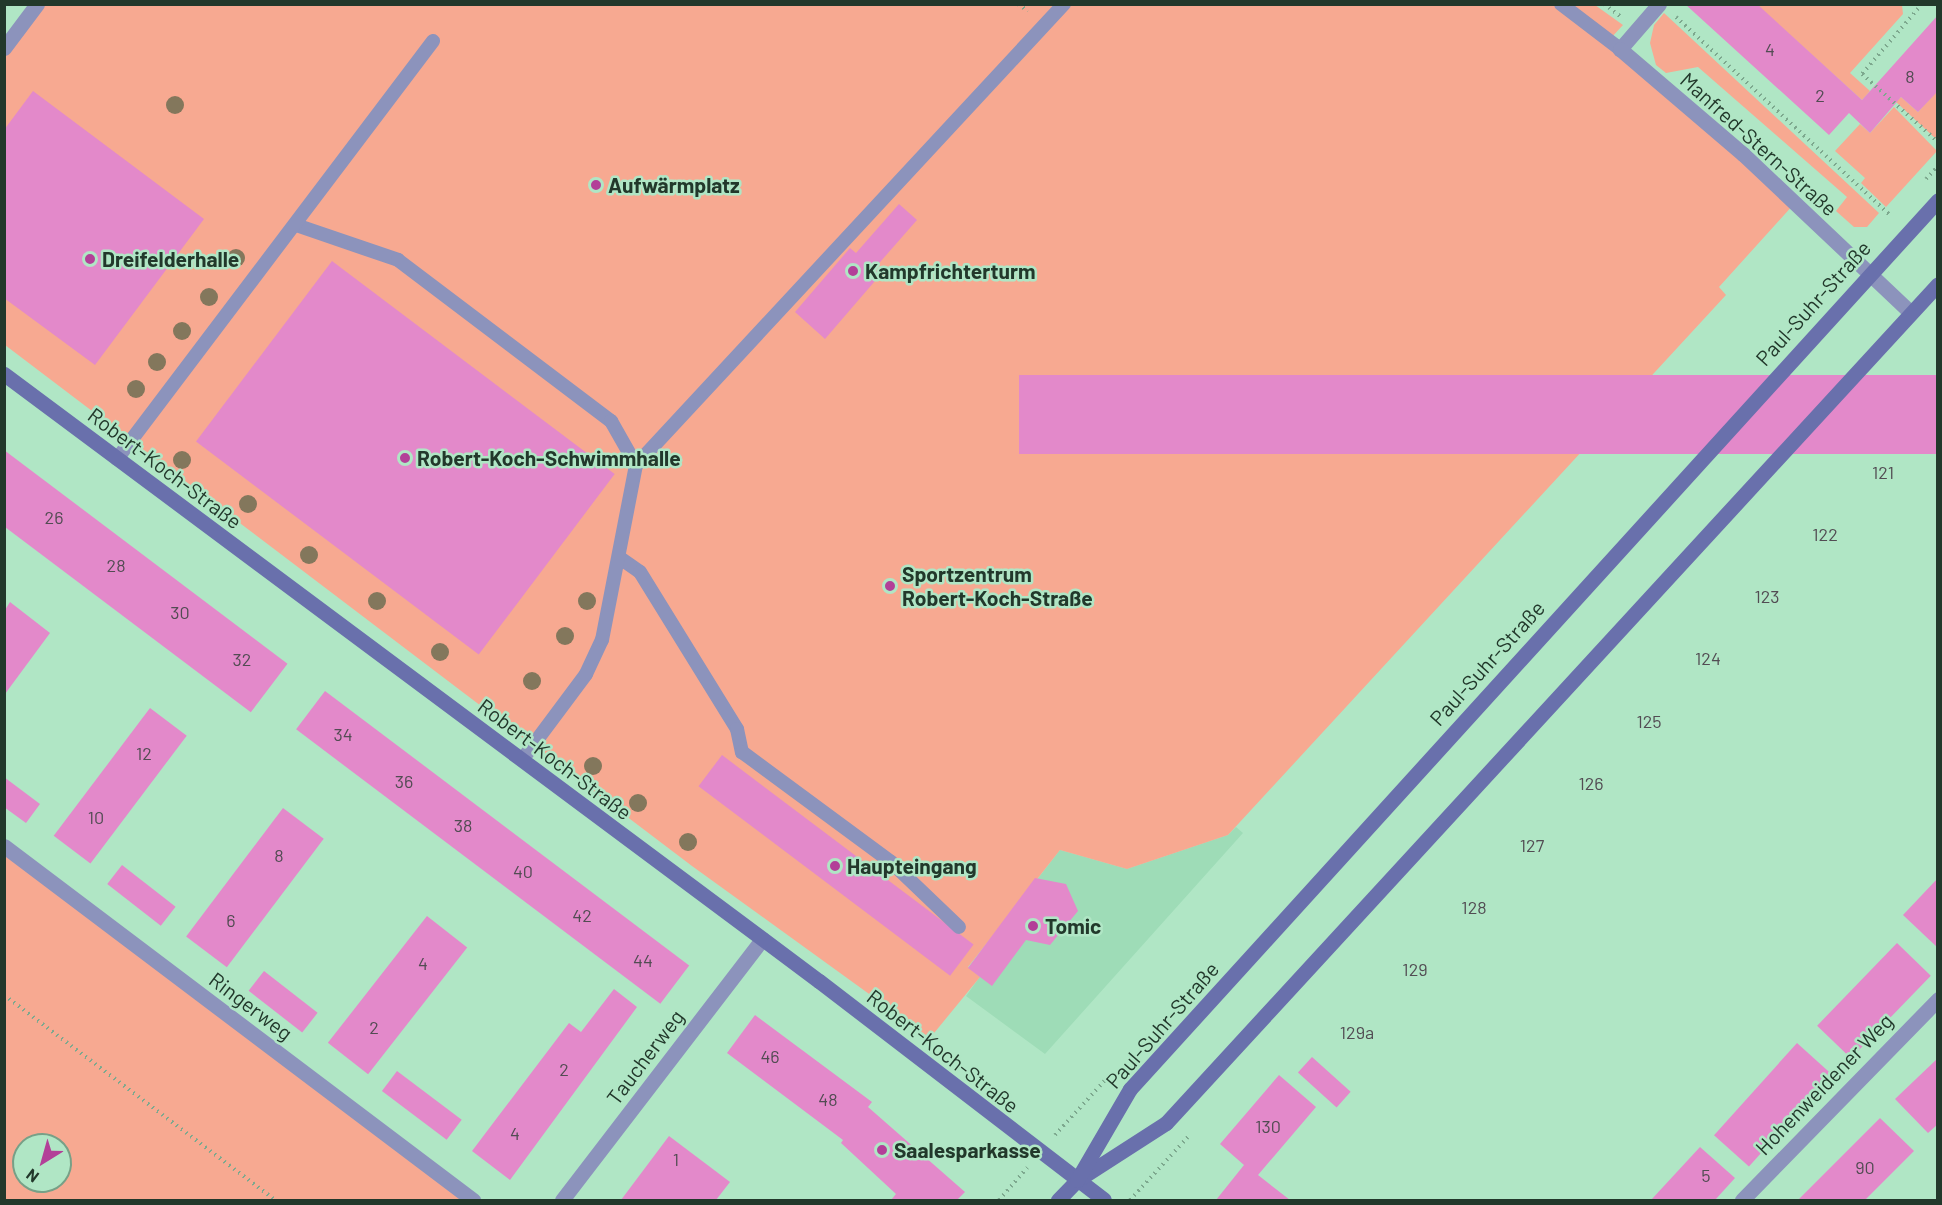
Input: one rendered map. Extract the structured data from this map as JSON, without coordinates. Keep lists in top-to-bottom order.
{
  "streets": {
    "street": [
      "Manfred-Stern-Straße",
      "Paul-Suhr-Straße",
      "Robert-Koch-Straße",
      "Ringerweg",
      "Taucherweg",
      "Hohenweidener Weg"
    ]
  },
  "crossings": [
    ["Manfred-Stern-Straße", "Paul-Suhr-Straße"],
    ["Paul-Suhr-Straße", "Robert-Koch-Straße"],
    ["Robert-Koch-Straße", "Taucherweg"]
  ],
  "places": [
    "Aufwärmplatz",
    "Dreifelderhalle",
    "Kampfrichterturm",
    "Robert-Koch-Schwimmhalle",
    "Sportzentrum Robert-Koch-Straße",
    "Haupteingang",
    "Tomic",
    "Saalesparkasse"
  ],
  "house_numbers": [
    "4",
    "8",
    "2",
    "121",
    "26",
    "122",
    "28",
    "123",
    "30",
    "124",
    "32",
    "125",
    "34",
    "12",
    "36",
    "126",
    "10",
    "38",
    "127",
    "8",
    "40",
    "128",
    "42",
    "6",
    "44",
    "4",
    "129",
    "2",
    "129a",
    "46",
    "2",
    "48",
    "130",
    "4",
    "1",
    "90",
    "5"
  ],
  "north": "bottom left"
}
